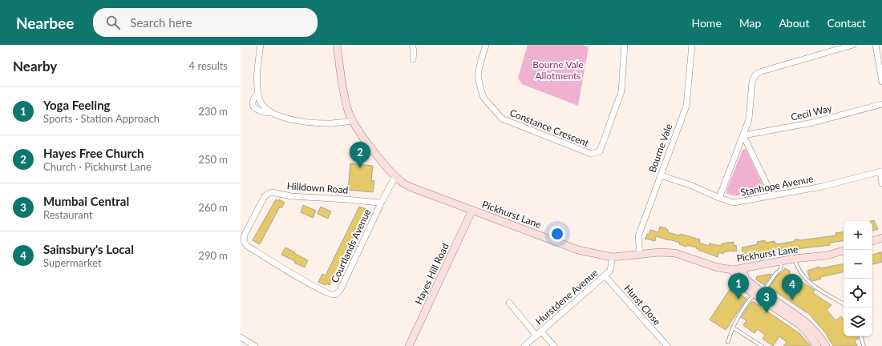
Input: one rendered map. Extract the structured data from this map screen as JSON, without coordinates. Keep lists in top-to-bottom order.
{
  "streets": {
    "main road": ["Pickhurst Lane", "Hayes Hill Road"],
    "street": [
      "Cecil Way",
      "Constance Crescent",
      "Bourne Vale",
      "Stanhope Avenue",
      "Hilldown Road",
      "Courtlands Avenue",
      "Hurstdene Avenue",
      "Hurst Close"
    ]
  },
  "crossings": [
    ["Bourne Vale", "Stanhope Avenue"],
    ["Bourne Vale", "Pickhurst Lane"],
    ["Hilldown Road", "Courtlands Avenue"],
    ["Pickhurst Lane", "Courtlands Avenue"],
    ["Pickhurst Lane", "Hayes Hill Road"],
    ["Pickhurst Lane", "Hurstdene Avenue"],
    ["Hurstdene Avenue", "Hurst Close"]
  ],
  "parks": ["Bourne Vale Allotments"],
  "page": {
    "header": "Nearbee",
    "search": "Search here",
    "nav": [
      "Home",
      "Map",
      "About",
      "Contact"
    ],
    "heading": ["Nearby", "4 results"],
    "list": [
      {
        "mark": "1",
        "name": "Yoga Feeling",
        "note": "Sports · Station Approach",
        "value": "230 m"
      },
      {
        "mark": "2",
        "name": "Hayes Free Church",
        "note": "Church · Pickhurst Lane",
        "value": "250 m"
      },
      {
        "mark": "3",
        "name": "Mumbai Central",
        "note": "Restaurant",
        "value": "260 m"
      },
      {
        "mark": "4",
        "name": "Sainsbury's Local",
        "note": "Supermarket",
        "value": "290 m"
      }
    ],
    "pins": [
      "2",
      "1",
      "4",
      "3"
    ],
    "map_buttons": ["+", "−"]
  }
}
